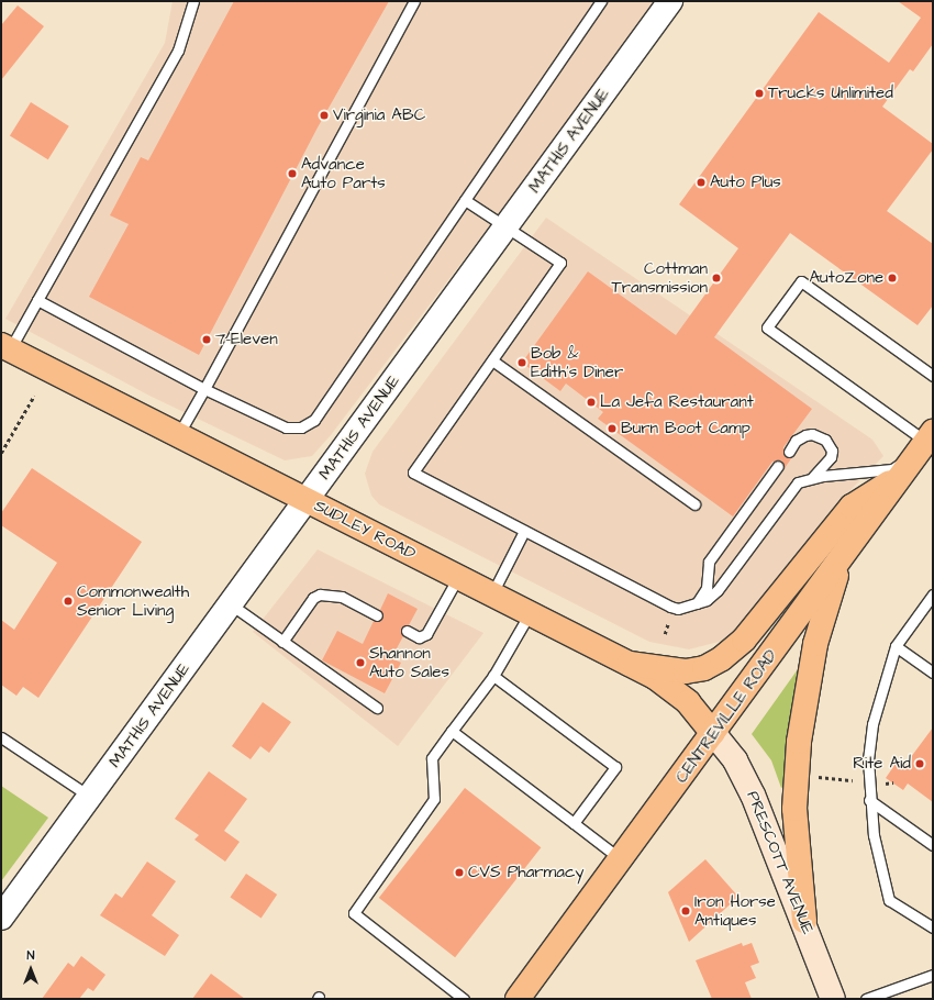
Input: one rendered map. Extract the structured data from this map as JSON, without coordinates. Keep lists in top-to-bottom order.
{
  "streets": {
    "main road": ["SUDLEY ROAD", "CENTREVILLE ROAD", "PRESCOTT AVENUE"],
    "street": ["MATHIS AVENUE"]
  },
  "crossings": [
    ["MATHIS AVENUE", "SUDLEY ROAD"],
    ["SUDLEY ROAD", "CENTREVILLE ROAD"],
    ["SUDLEY ROAD", "PRESCOTT AVENUE"],
    ["CENTREVILLE ROAD", "PRESCOTT AVENUE"]
  ],
  "places": [
    "Trucks Unlimited",
    "Virginia ABC",
    "Advance Auto Parts",
    "Auto Plus",
    "Cottman Transmission",
    "AutoZone",
    "7-Eleven",
    "Bob & Edith's Diner",
    "La Jefa Restaurant",
    "Burn Boot Camp",
    "Commonwealth Senior Living",
    "Shannon Auto Sales",
    "Rite Aid",
    "CVS Pharmacy",
    "Iron Horse Antiques"
  ],
  "north": "top"
}
